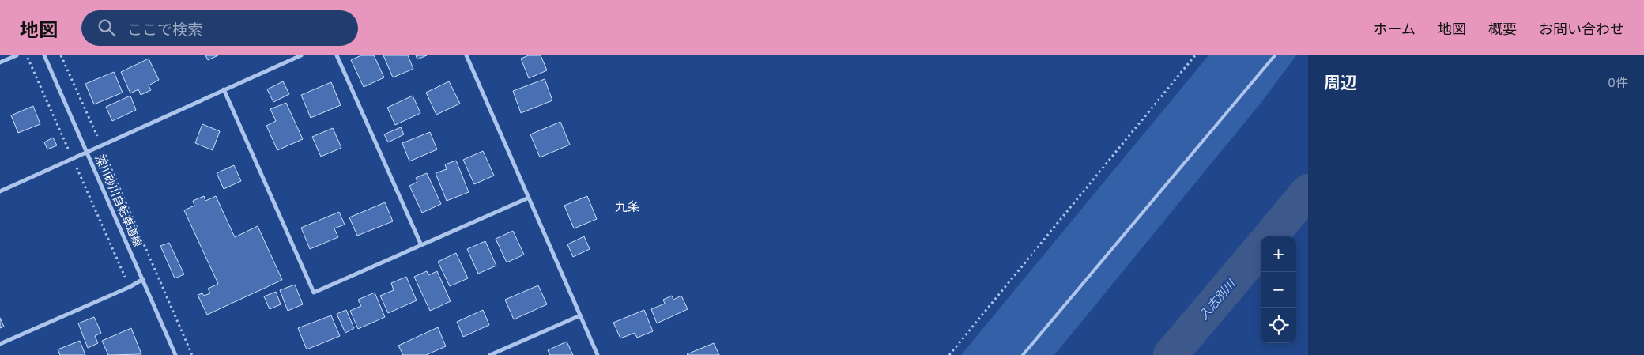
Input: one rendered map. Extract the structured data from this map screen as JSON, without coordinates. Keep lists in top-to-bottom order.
{
  "streets": {
    "street": ["深川砂川自転車道線"]
  },
  "districts": ["九条"],
  "water": ["入志別川"],
  "page": {
    "header": "地図",
    "search": "ここで検索",
    "nav": [
      "ホーム",
      "地図",
      "概要",
      "お問い合わせ"
    ],
    "heading": ["周辺", "0件"],
    "map_buttons": ["+", "−"]
  }
}
